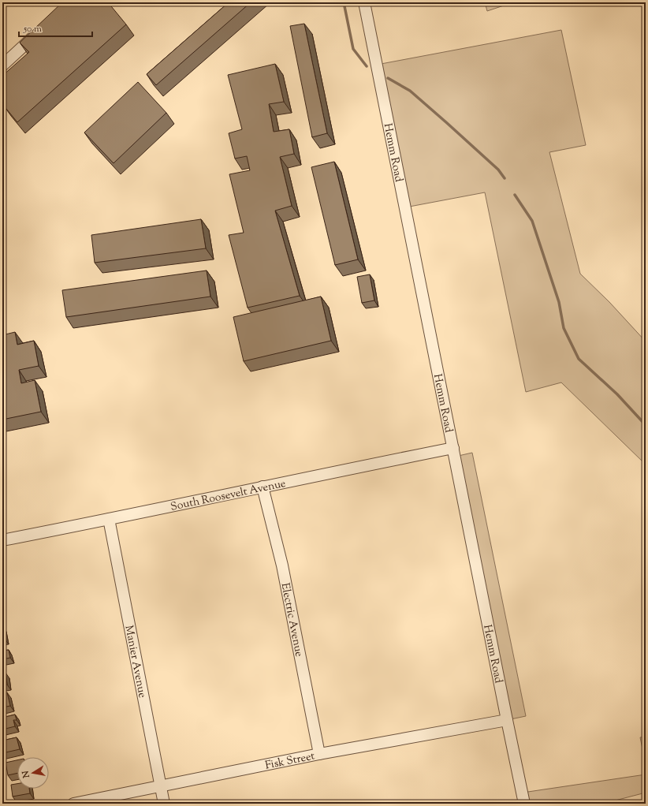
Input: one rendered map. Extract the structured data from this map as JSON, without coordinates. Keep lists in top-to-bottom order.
{
  "streets": {
    "street": [
      "Hemm Road",
      "South Roosevelt Avenue",
      "Electric Avenue",
      "Manier Avenue",
      "Fisk Street"
    ]
  },
  "crossings": [
    ["Hemm Road", "South Roosevelt Avenue"],
    ["Hemm Road", "Fisk Street"],
    ["South Roosevelt Avenue", "Electric Avenue"],
    ["South Roosevelt Avenue", "Manier Avenue"],
    ["Electric Avenue", "Fisk Street"],
    ["Manier Avenue", "Fisk Street"]
  ],
  "scale_bar": "50 m",
  "north": "left"
}
